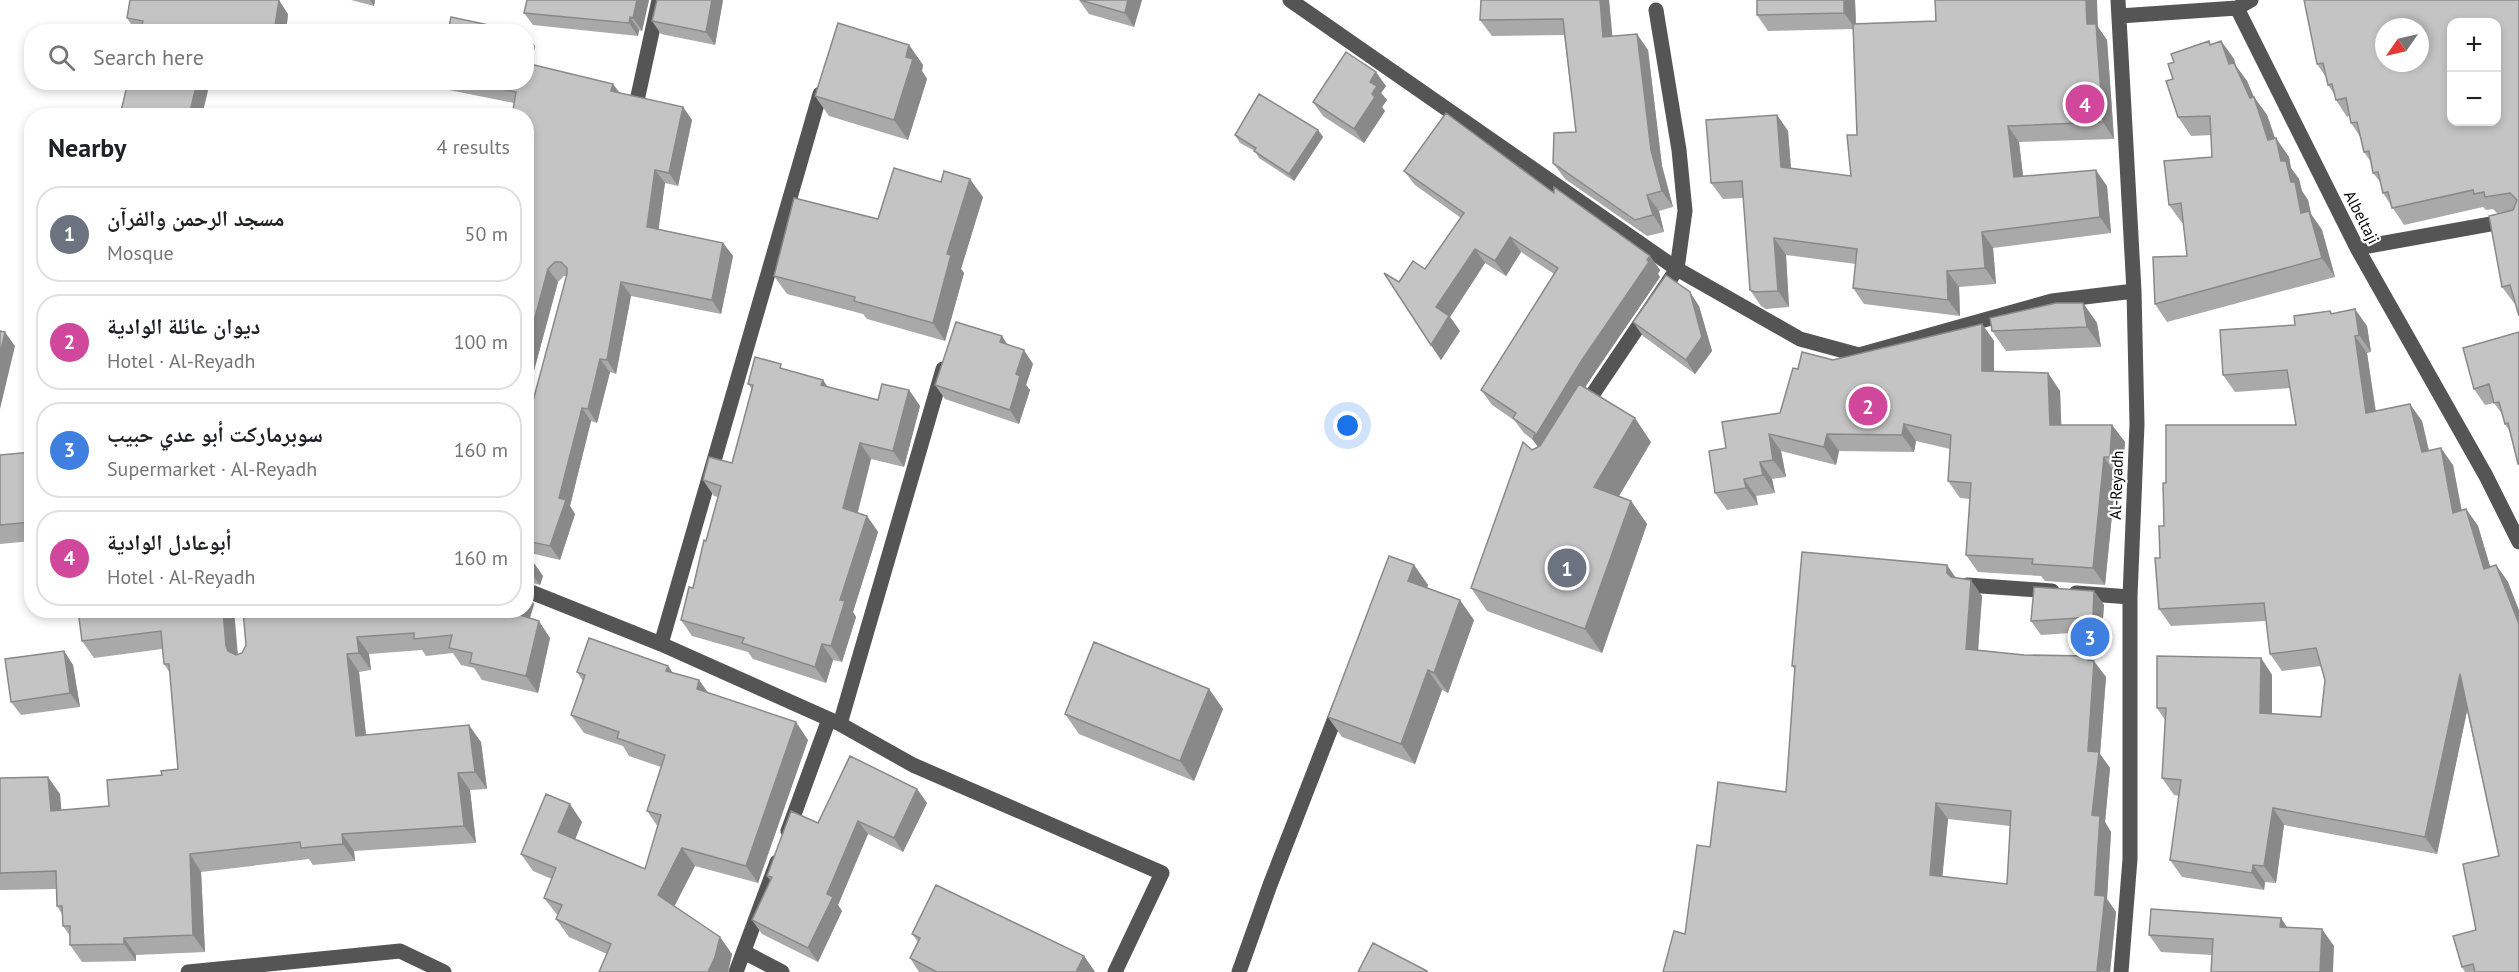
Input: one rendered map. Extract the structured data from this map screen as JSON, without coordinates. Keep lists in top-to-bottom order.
{
  "streets": {
    "street": ["Albeltaji", "Al-Reyadh"]
  },
  "north": "bottom left",
  "page": {
    "map_buttons": ["+", "−"],
    "search": "Search here",
    "pins": [
      "4",
      "2",
      "1",
      "3"
    ],
    "heading": ["Nearby", "4 results"],
    "list": [
      {
        "mark": "1",
        "name": "مسجد الرحمن والفرآن",
        "note": "Mosque",
        "value": "50 m"
      },
      {
        "mark": "2",
        "name": "ديوان عائلة الوادية",
        "note": "Hotel · Al-Reyadh",
        "value": "100 m"
      },
      {
        "mark": "3",
        "name": "سوبرماركت أبو عدي حبيب",
        "note": "Supermarket · Al-Reyadh",
        "value": "160 m"
      },
      {
        "mark": "4",
        "name": "أبوعادل الوادية",
        "note": "Hotel · Al-Reyadh",
        "value": "160 m"
      }
    ]
  }
}
